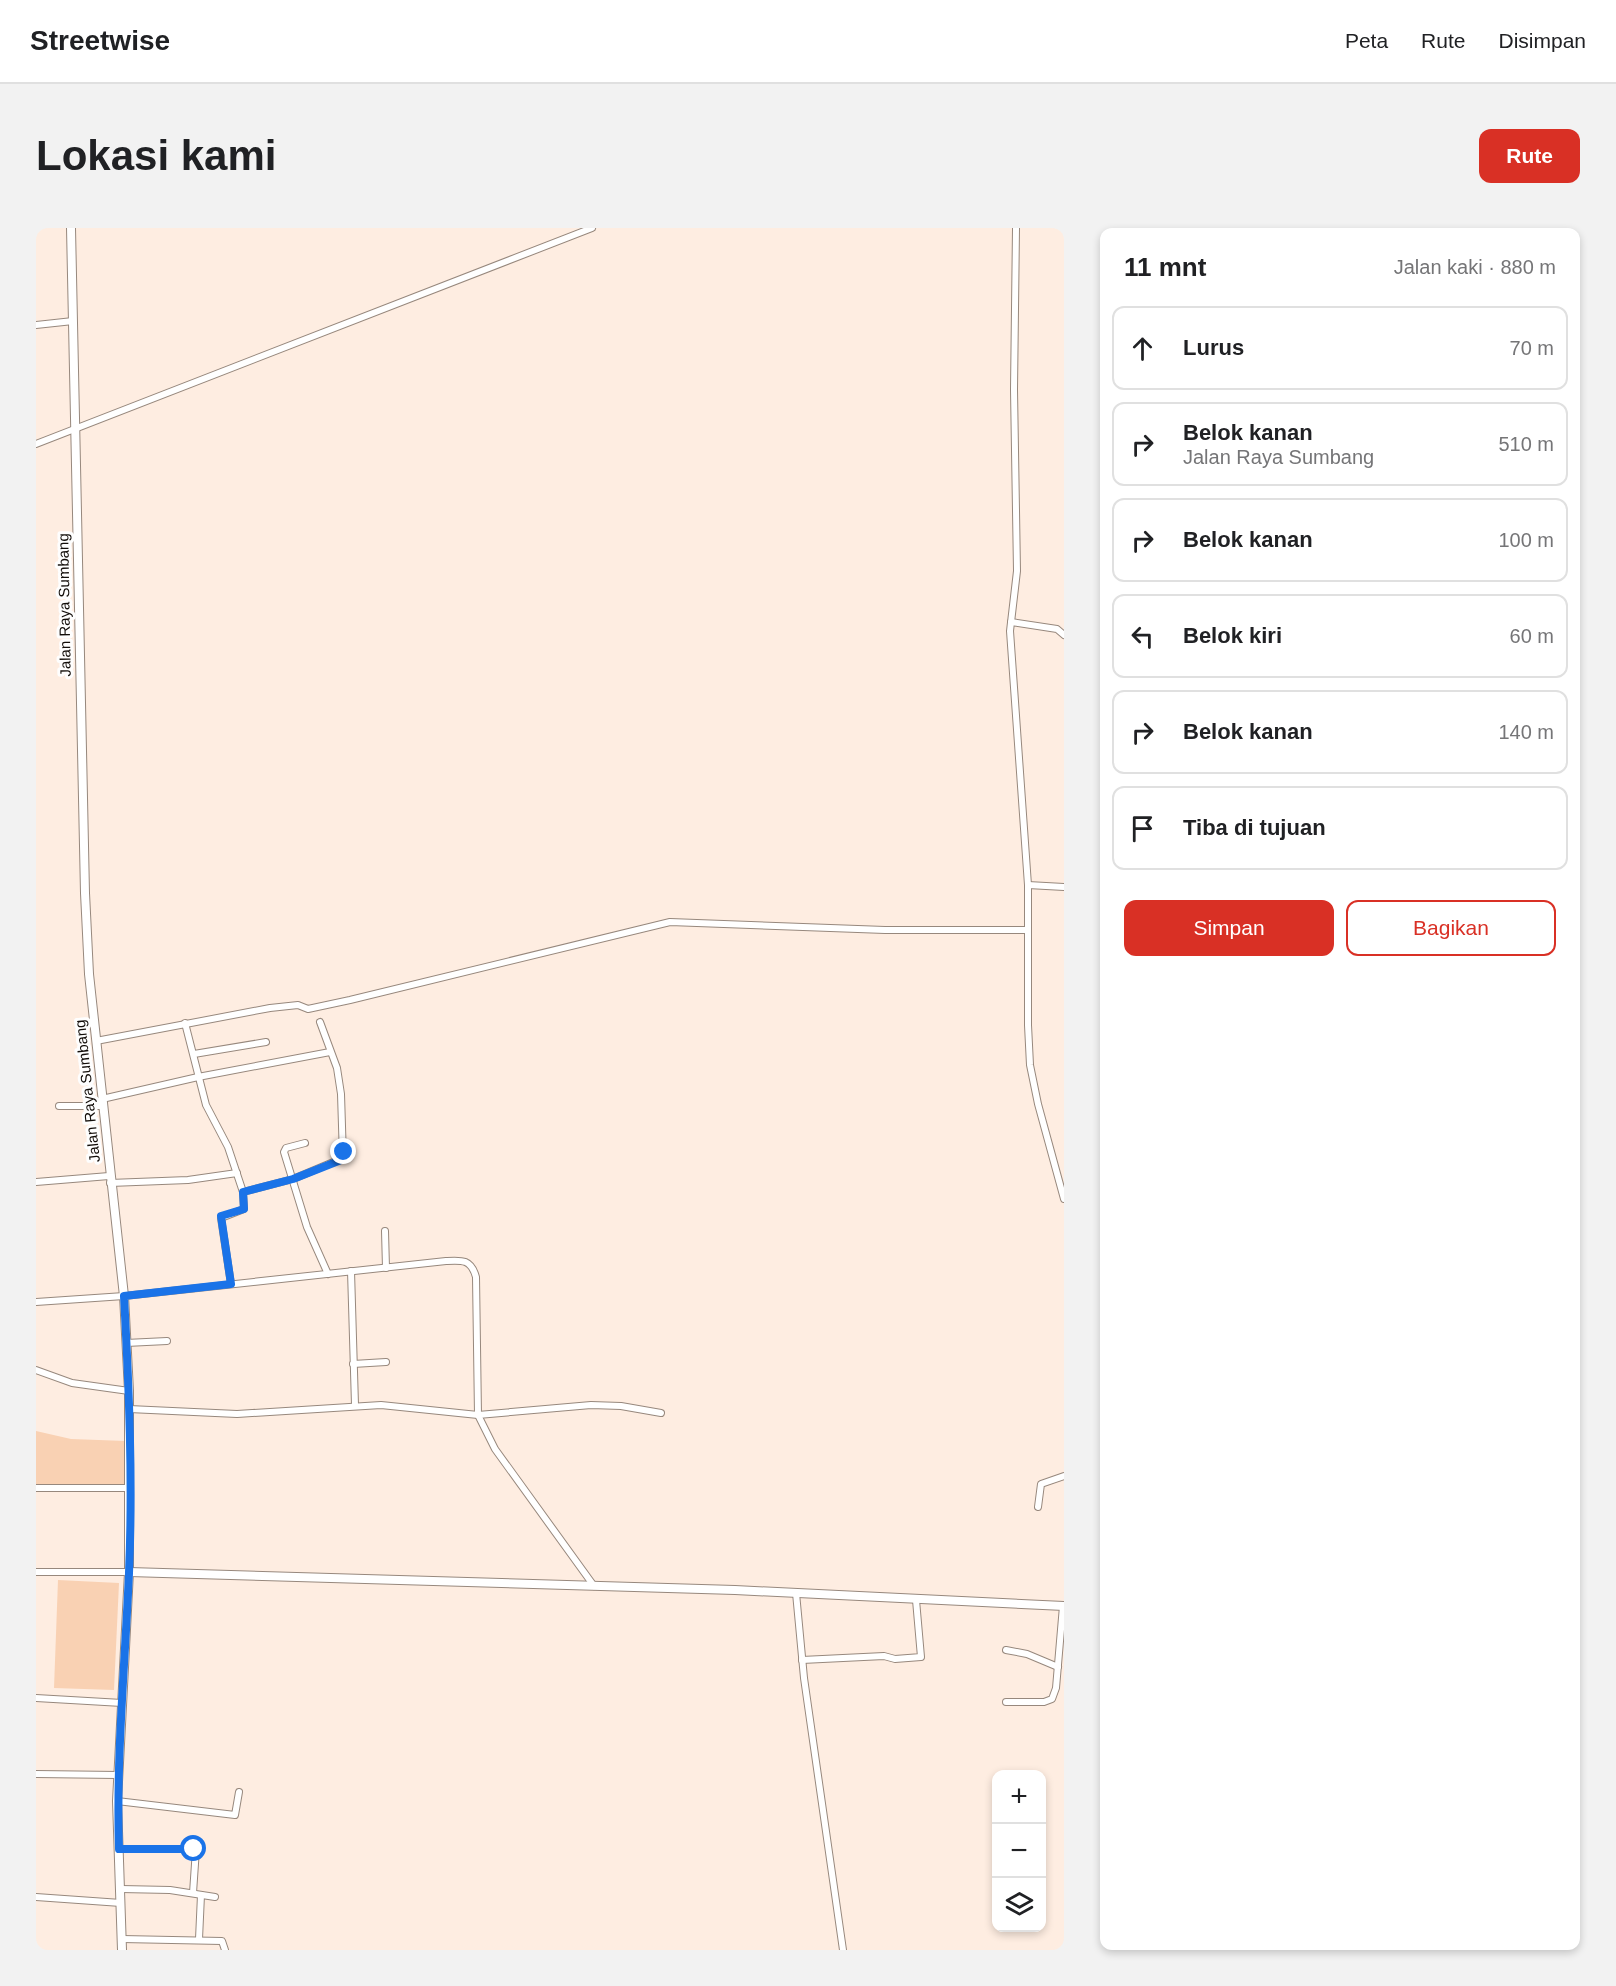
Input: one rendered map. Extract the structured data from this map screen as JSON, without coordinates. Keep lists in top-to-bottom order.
{
  "streets": {
    "street": ["Jalan Raya Sumbang"]
  },
  "page": {
    "header": "Streetwise",
    "nav": ["Peta", "Rute", "Disimpan"],
    "buttons": [
      "Rute",
      ["Simpan", "Bagikan"]
    ],
    "title": "Lokasi kami",
    "heading": ["11 mnt", "Jalan kaki · 880 m"],
    "list": [
      ["Lurus", "70 m"],
      ["Belok kanan", "Jalan Raya Sumbang", "510 m"],
      ["Belok kanan", "100 m"],
      ["Belok kiri", "60 m"],
      ["Belok kanan", "140 m"],
      "Tiba di tujuan"
    ],
    "map_buttons": ["+", "−"]
  }
}
